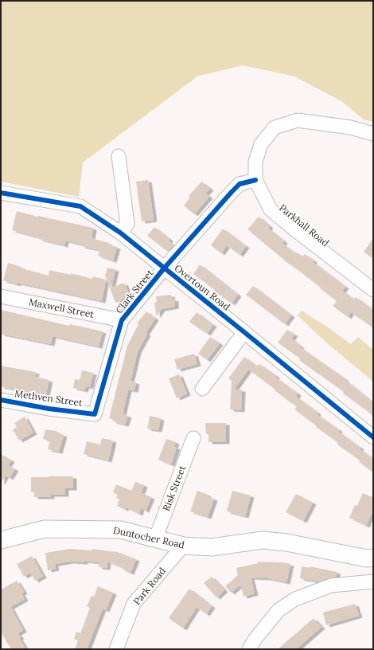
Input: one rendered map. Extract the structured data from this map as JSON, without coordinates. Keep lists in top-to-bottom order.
{
  "streets": {
    "main road": ["Duntocher Road"],
    "street": [
      "Parkhall Road",
      "Overtoun Road",
      "Clark Street",
      "Maxwell Street",
      "Methven Street",
      "Risk Street",
      "Park Road"
    ]
  },
  "crossings": [
    ["Parkhall Road", "Clark Street"],
    ["Overtoun Road", "Clark Street"],
    ["Clark Street", "Maxwell Street"],
    ["Clark Street", "Methven Street"],
    ["Risk Street", "Duntocher Road"],
    ["Duntocher Road", "Park Road"]
  ]
}
